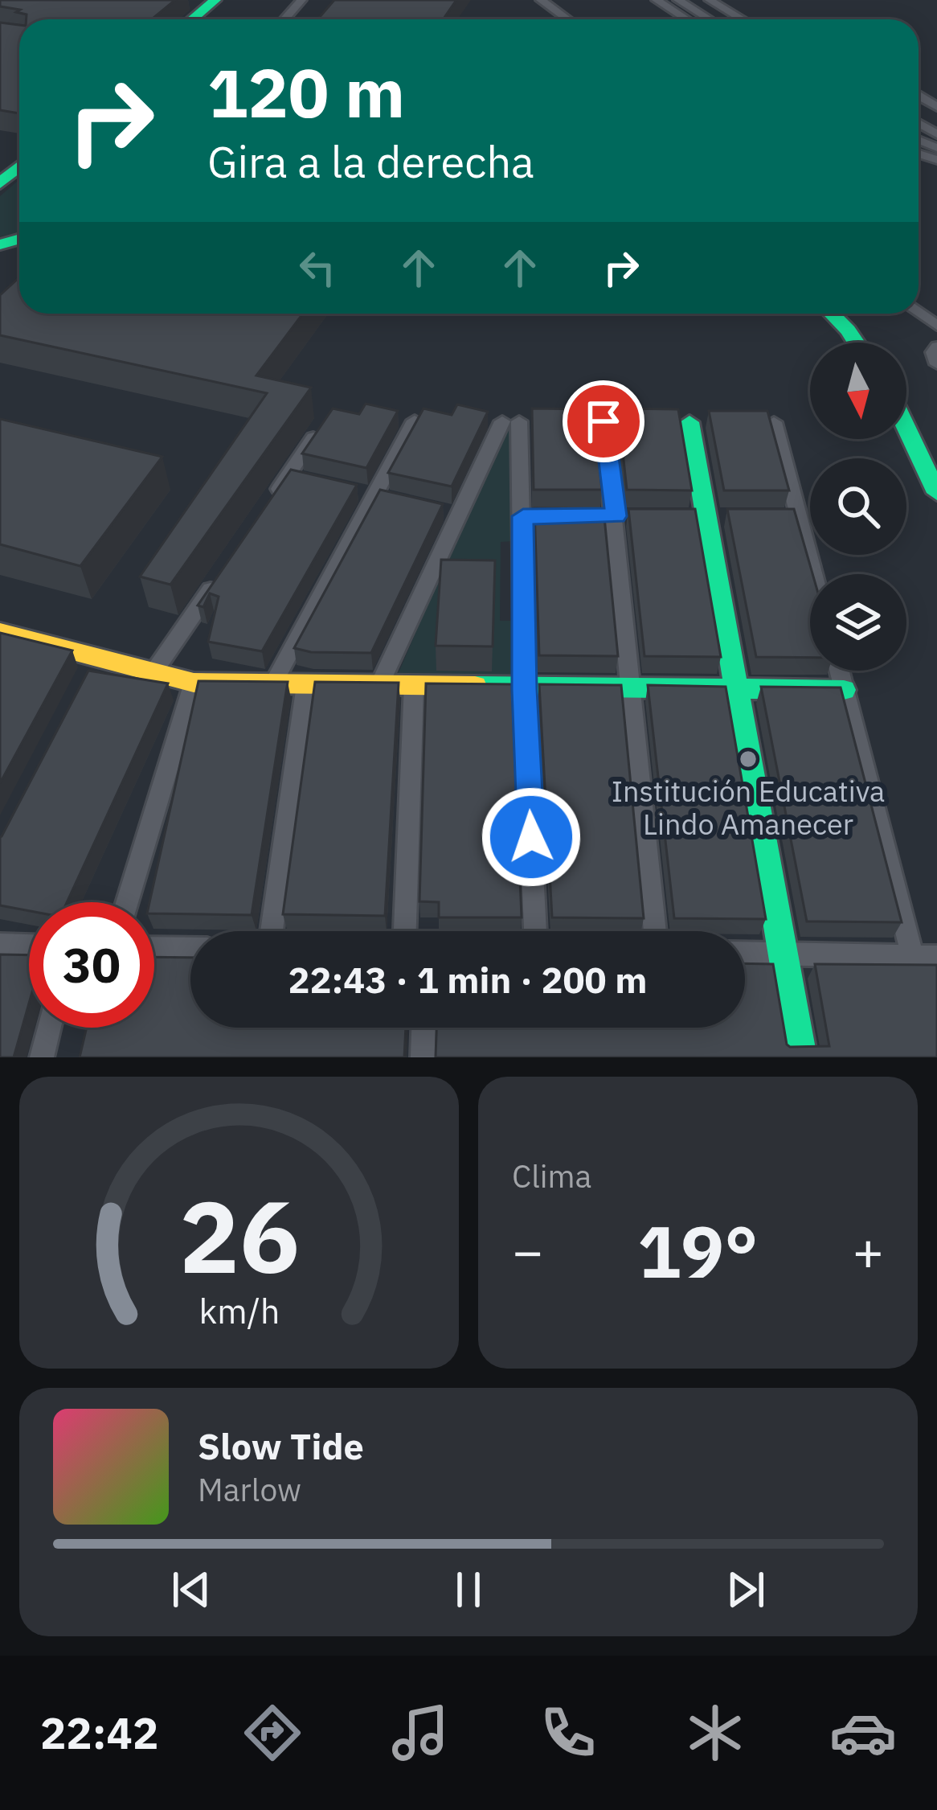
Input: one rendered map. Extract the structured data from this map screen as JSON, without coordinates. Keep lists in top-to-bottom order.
{
  "places": ["Institución Educativa Lindo Amanecer"],
  "north": "bottom",
  "page": {
    "turn": ["120 m", "Gira a la derecha"],
    "limit": "30",
    "trip": "22:43 · 1 min · 200 m",
    "tile": "Clima",
    "heat": ["−", "19°", "+"],
    "song": ["Slow Tide", "Marlow"],
    "tabs": "22:42",
    "gauge": ["26", "km/h"]
  }
}
